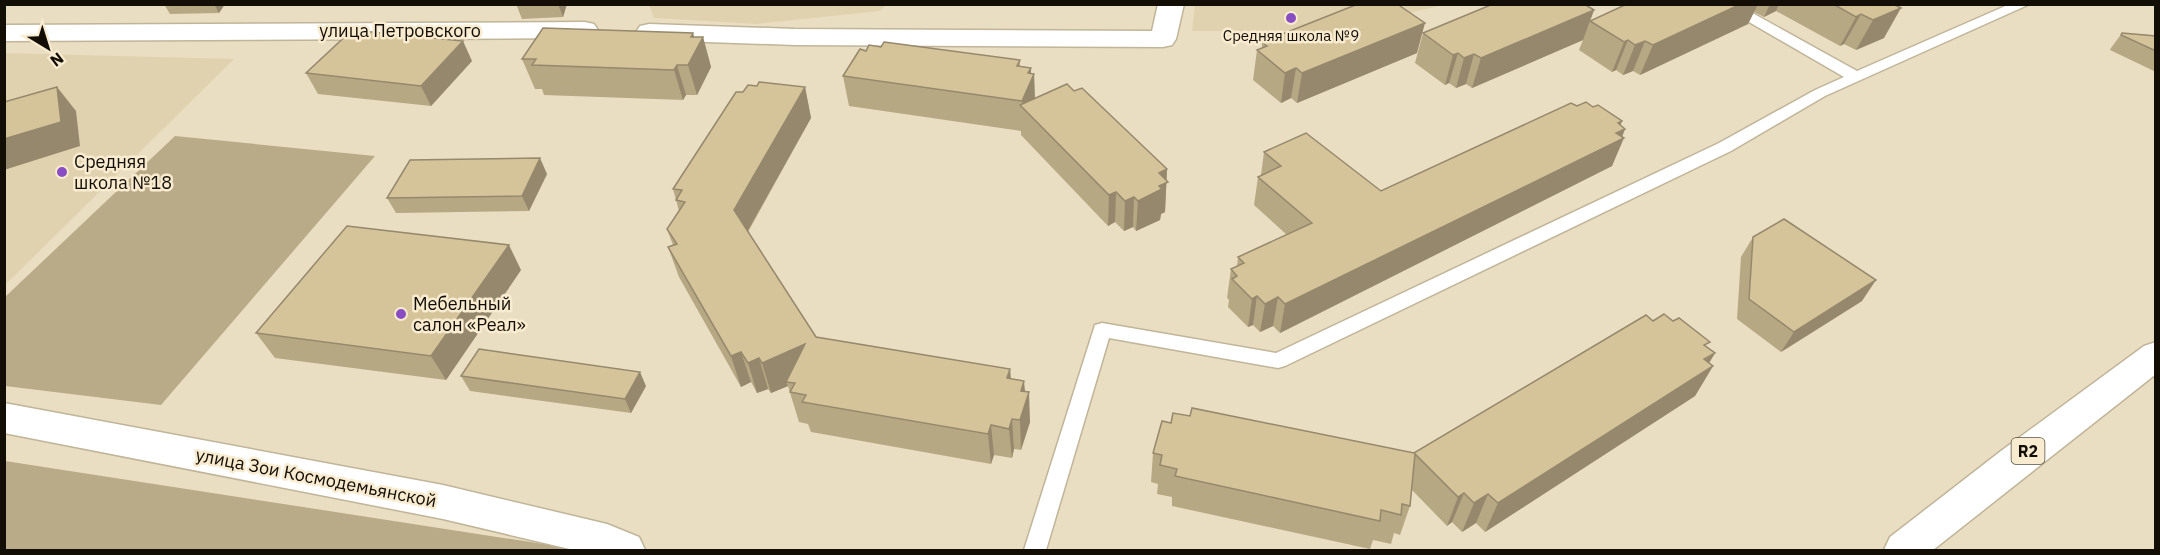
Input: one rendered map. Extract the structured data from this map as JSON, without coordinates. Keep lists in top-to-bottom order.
{
  "streets": {
    "street": ["улица Петровского", "R2", "улица Зои Космодемьянской"]
  },
  "places": ["Средняя школа №9", "Средняя школа №18", "Мебельный салон «Реал»"],
  "north": "bottom right"
}
